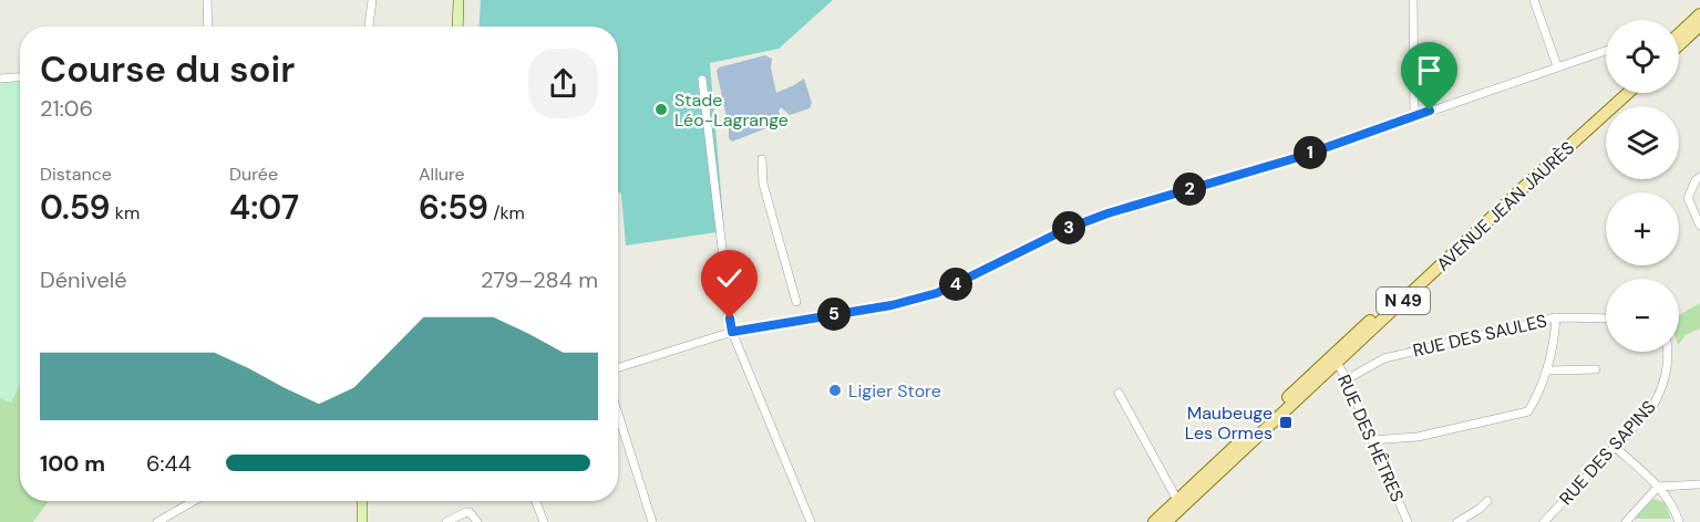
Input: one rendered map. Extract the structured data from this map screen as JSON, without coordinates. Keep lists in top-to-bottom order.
{
  "streets": {
    "main road": ["AVENUE JEAN JAURÈS", "N 49"],
    "street": ["RUE DES SAULES", "RUE DES HÊTRES", "RUE DES SAPINS"]
  },
  "crossings": [
    ["AVENUE JEAN JAURÈS", "RUE DES HÊTRES"],
    ["RUE DES SAULES", "RUE DES HÊTRES"]
  ],
  "places": {
    "other": ["Stade Léo-Lagrange", "Ligier Store"],
    "transit": ["Maubeuge Les Ormes"]
  },
  "page": {
    "map_buttons": ["+", "−"],
    "heading": ["Course du soir", "21:06"],
    "pins": [
      "1",
      "2",
      "3",
      "4",
      "5"
    ],
    "stats": [
      ["Distance", "0.59 km"],
      ["Durée", "4:07"],
      ["Allure", "6:59 /km"]
    ],
    "chart": ["Dénivelé", "279–284 m"],
    "list": [
      {
        "name": "100 m",
        "note": "6:44"
      }
    ]
  }
}
